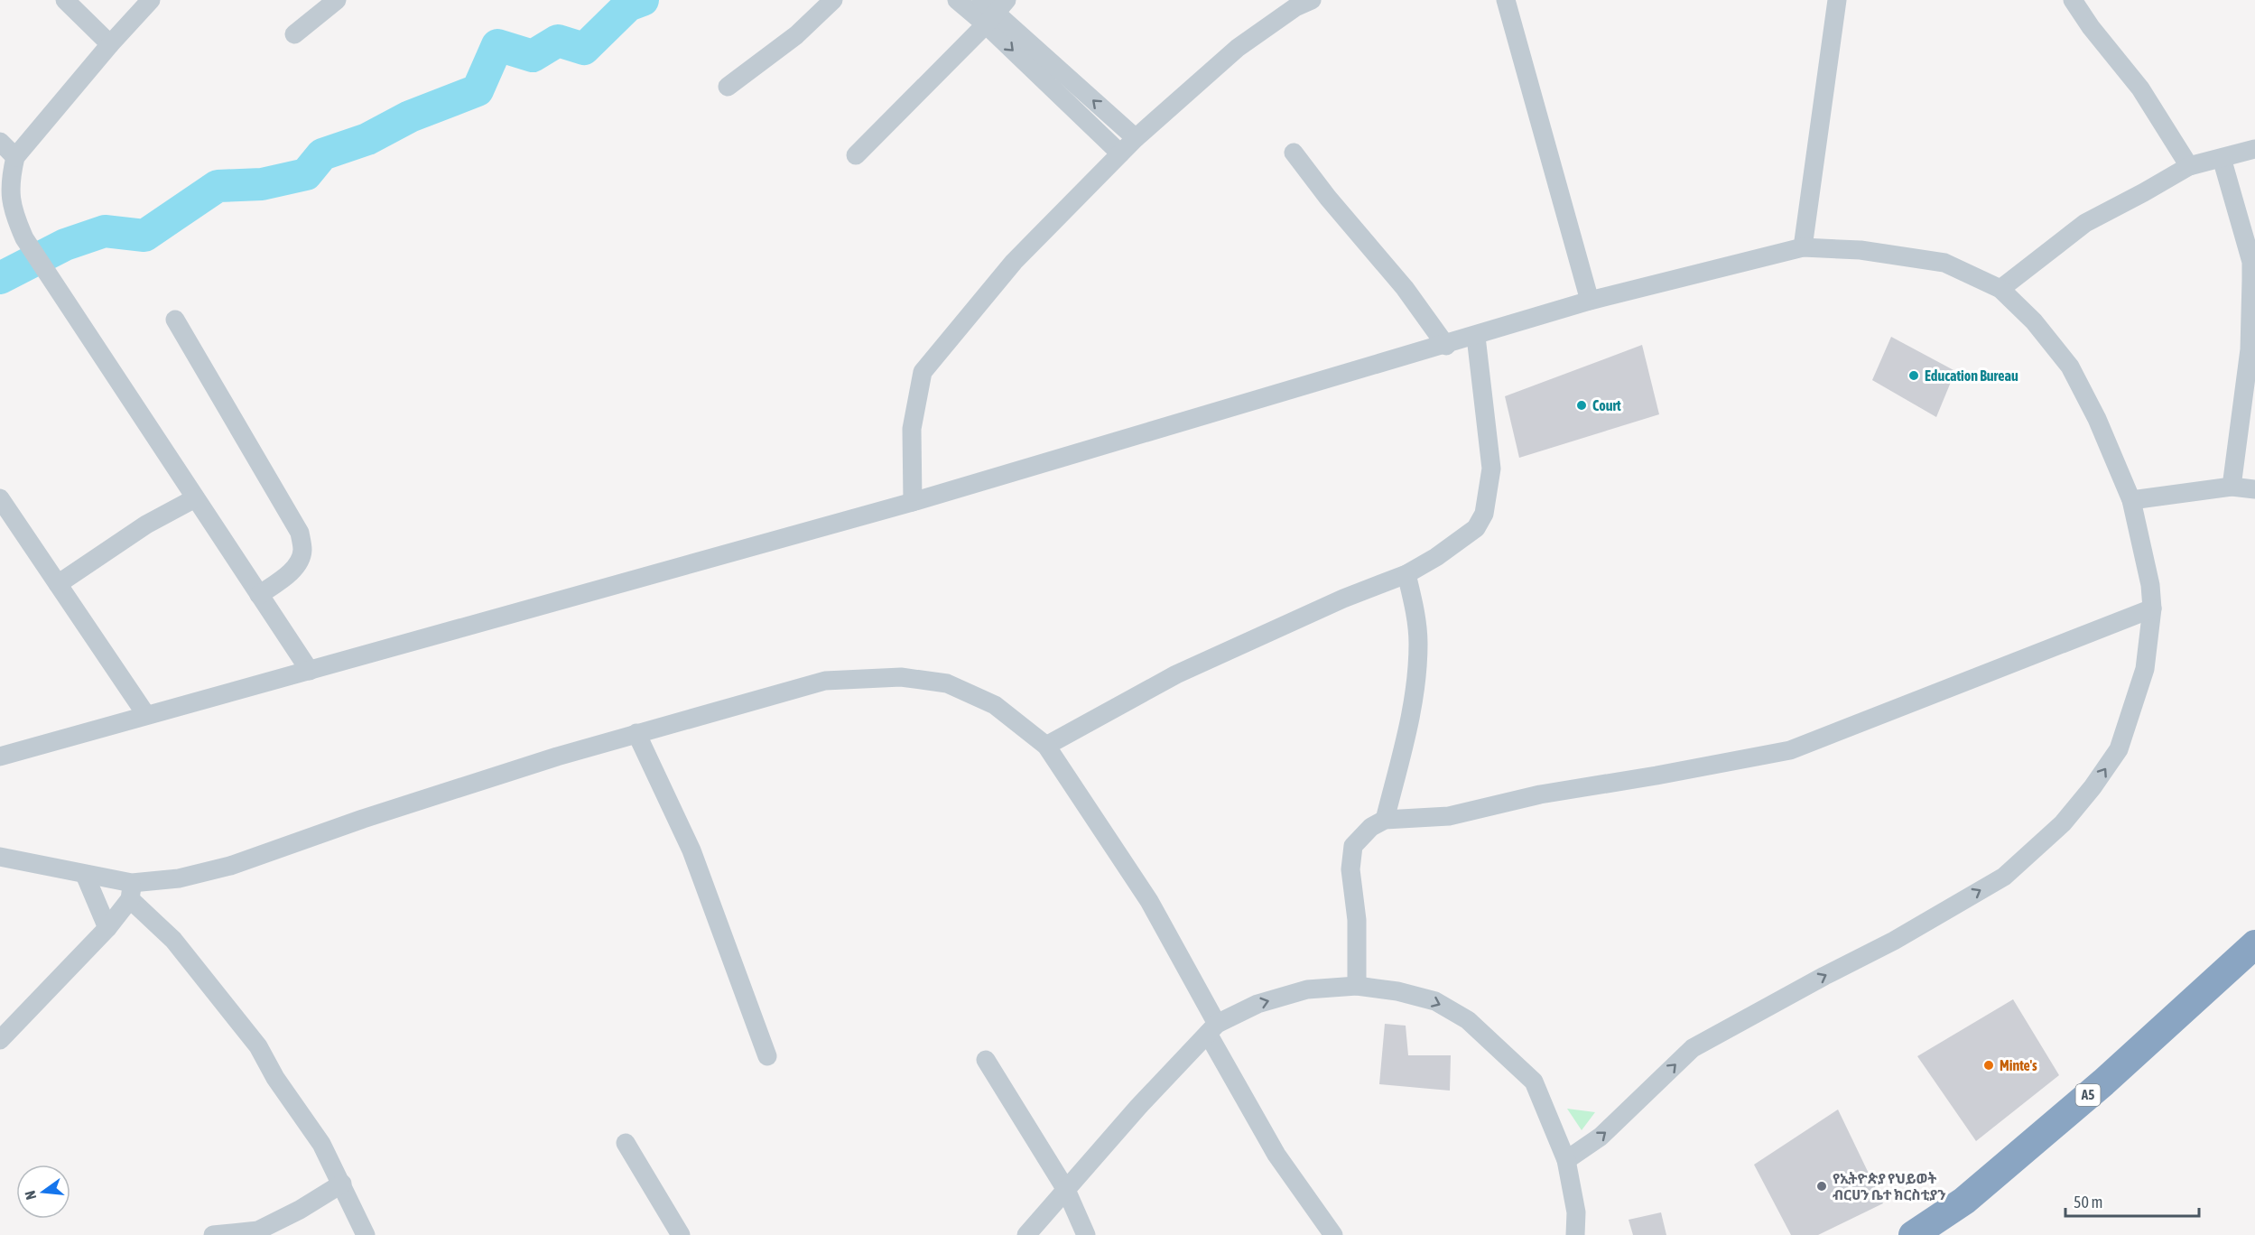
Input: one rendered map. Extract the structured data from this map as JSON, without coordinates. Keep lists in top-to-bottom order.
{
  "streets": {
    "highway": ["A5"]
  },
  "places": [
    "Education Bureau",
    "Court",
    "Minte's",
    "የኢትዮጵያ የህይወት ብርሀን ቤተ ክርስቲያን"
  ],
  "scale_bar": "50 m",
  "north": "left"
}
